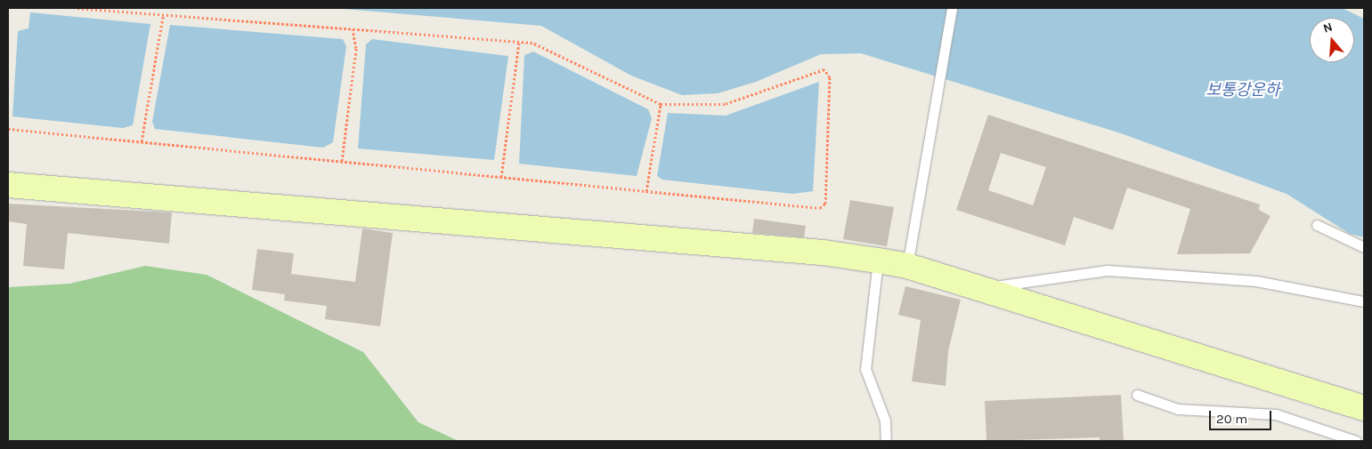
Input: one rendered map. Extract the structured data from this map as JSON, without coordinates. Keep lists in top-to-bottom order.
{
  "water": ["보통강운하"],
  "scale_bar": "20 m",
  "north": "top"
}
